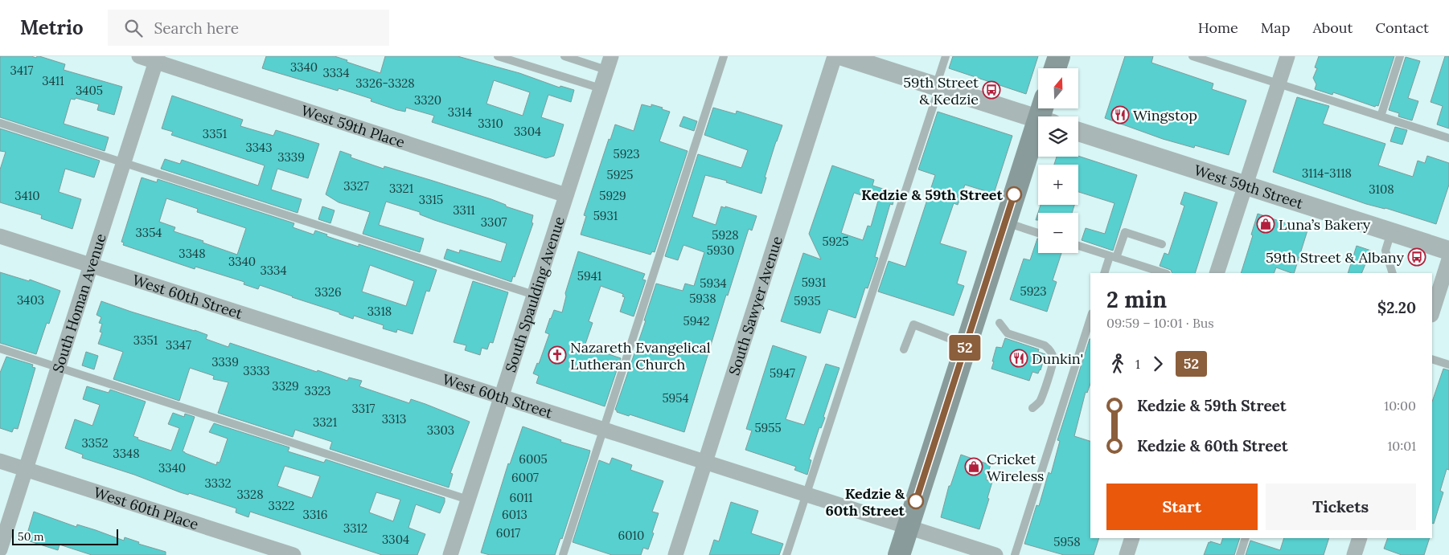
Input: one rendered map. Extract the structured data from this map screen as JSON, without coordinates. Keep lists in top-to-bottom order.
{
  "streets": {
    "street": [
      "West 59th Place",
      "West 59th Street",
      "South Spaulding Avenue",
      "West 60th Street",
      "South Homan Avenue",
      "South Sawyer Avenue",
      "West 60th Place"
    ]
  },
  "crossings": [
    ["West 59th Place", "South Spaulding Avenue"],
    ["West 59th Place", "South Homan Avenue"],
    ["South Spaulding Avenue", "West 60th Street"],
    ["West 60th Street", "South Homan Avenue"],
    ["West 60th Street", "South Sawyer Avenue"],
    ["South Homan Avenue", "West 60th Place"]
  ],
  "places": {
    "bus stop": ["59th Street & Kedzie", "59th Street & Albany"],
    "restaurant": ["Wingstop", "Dunkin'"],
    "other": ["Kedzie & 59th Street", "Kedzie & 60th Street"],
    "shop": ["Luna’s Bakery", "Cricket Wireless"],
    "church": ["Nazareth Evangelical Lutheran Church"]
  },
  "lines": ["bus line 52"],
  "house_numbers": [
    "3340",
    "3417",
    "3334",
    "3411",
    "3326-3328",
    "3405",
    "3320",
    "3314",
    "3310",
    "3304",
    "3351",
    "3343",
    "5923",
    "3339",
    "3114-3118",
    "5925",
    "3327",
    "3321",
    "3108",
    "3410",
    "5929",
    "3315",
    "3311",
    "5931",
    "3307",
    "3354",
    "5928",
    "5925",
    "5930",
    "3348",
    "3340",
    "3334",
    "5941",
    "5931",
    "5934",
    "5923",
    "3326",
    "5938",
    "3403",
    "5935",
    "3318",
    "5942",
    "3351",
    "3347",
    "3339",
    "3333",
    "5947",
    "3329",
    "3323",
    "5954",
    "3317",
    "3313",
    "3321",
    "5955",
    "3303",
    "3352",
    "3348",
    "6005",
    "3340",
    "6007",
    "3332",
    "3328",
    "6011",
    "3322",
    "3316",
    "6013",
    "3312",
    "6017",
    "6010",
    "3304",
    "5958"
  ],
  "scale_bar": "50 m",
  "north": "top",
  "page": {
    "header": "Metrio",
    "search": "Search here",
    "nav": [
      "Home",
      "Map",
      "About",
      "Contact"
    ],
    "on_map": "52",
    "map_buttons": ["+", "−"],
    "heading": ["2 min", "09:59 – 10:01 · Bus", "$2.20"],
    "legs": ["1", "52"],
    "list": [
      {
        "name": "Kedzie & 59th Street",
        "value": "10:00"
      },
      {
        "name": "Kedzie & 60th Street",
        "value": "10:01"
      }
    ],
    "buttons": ["Start", "Tickets"],
    "scale": "50 m"
  }
}
